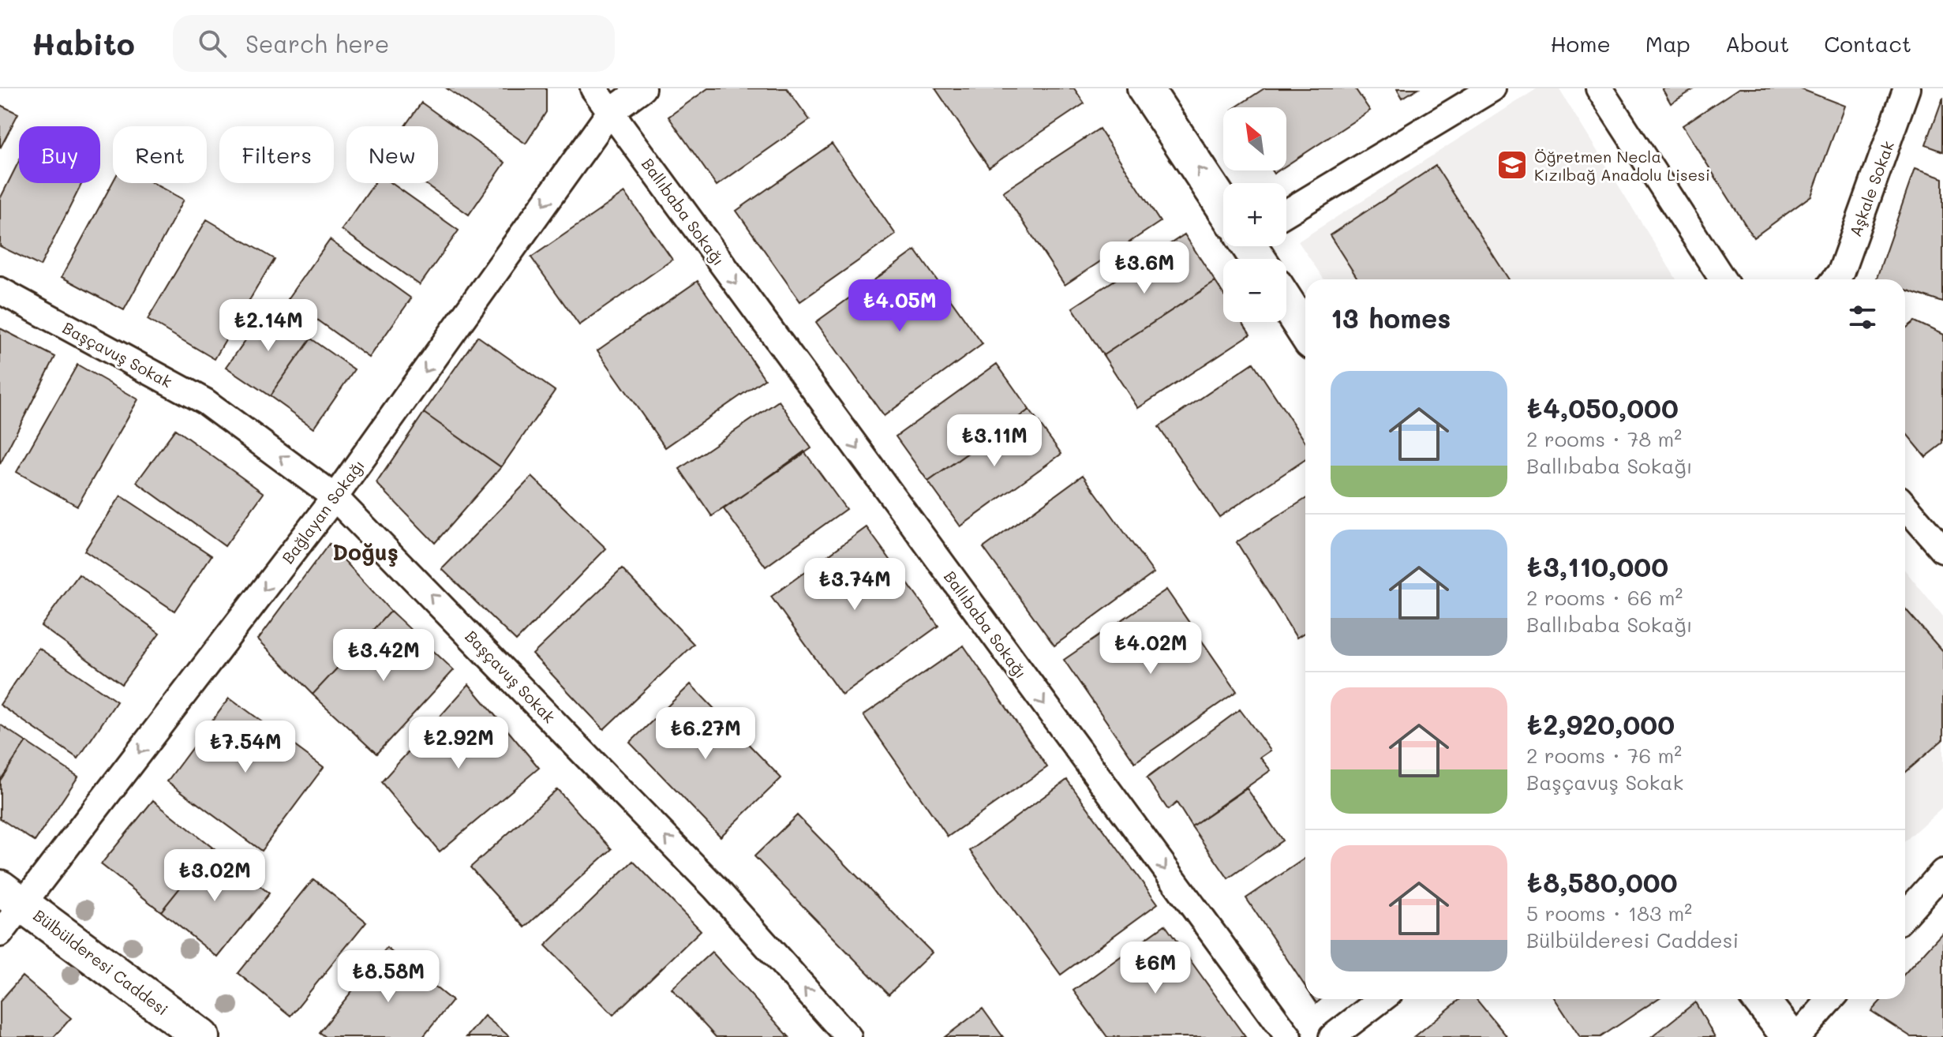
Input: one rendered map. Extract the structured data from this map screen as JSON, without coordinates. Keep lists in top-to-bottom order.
{
  "streets": {
    "main road": ["Bülbülderesi Caddesi"],
    "street": [
      "Aşkale Sokak",
      "Ballıbaba Sokağı",
      "Başçavuş Sokak",
      "Bağlayan Sokağı"
    ]
  },
  "crossings": [
    ["Ballıbaba Sokağı", "Bağlayan Sokağı"],
    ["Başçavuş Sokak", "Bağlayan Sokağı"],
    ["Bağlayan Sokağı", "Bülbülderesi Caddesi"]
  ],
  "one_way": ["Ballıbaba Sokağı", "Başçavuş Sokak", "Bağlayan Sokağı"],
  "districts": ["Doğuş"],
  "places": {
    "school or university": ["Öğretmen Necla Kızılbağ Anadolu Lisesi"]
  },
  "north": "top left",
  "page": {
    "header": "Habito",
    "search": "Search here",
    "nav": [
      "Home",
      "Map",
      "About",
      "Contact"
    ],
    "map_buttons": ["+", "−"],
    "chip": [
      "Buy",
      "Rent",
      "Filters",
      "New"
    ],
    "price": [
      "₺3.6M",
      "₺4.05M",
      "₺2.14M",
      "₺3.11M",
      "₺3.74M",
      "₺4.02M",
      "₺3.42M",
      "₺6.27M",
      "₺2.92M",
      "₺7.54M",
      "₺3.02M",
      "₺6M",
      "₺8.58M"
    ],
    "heading": "13 homes",
    "list": [
      {
        "name": "₺4,050,000",
        "note": "2 rooms · 78 m² · Ballıbaba Sokağı"
      },
      {
        "name": "₺3,110,000",
        "note": "2 rooms · 66 m² · Ballıbaba Sokağı"
      },
      {
        "name": "₺2,920,000",
        "note": "2 rooms · 76 m² · Başçavuş Sokak"
      },
      {
        "name": "₺8,580,000",
        "note": "5 rooms · 183 m² · Bülbülderesi Caddesi"
      }
    ]
  }
}
